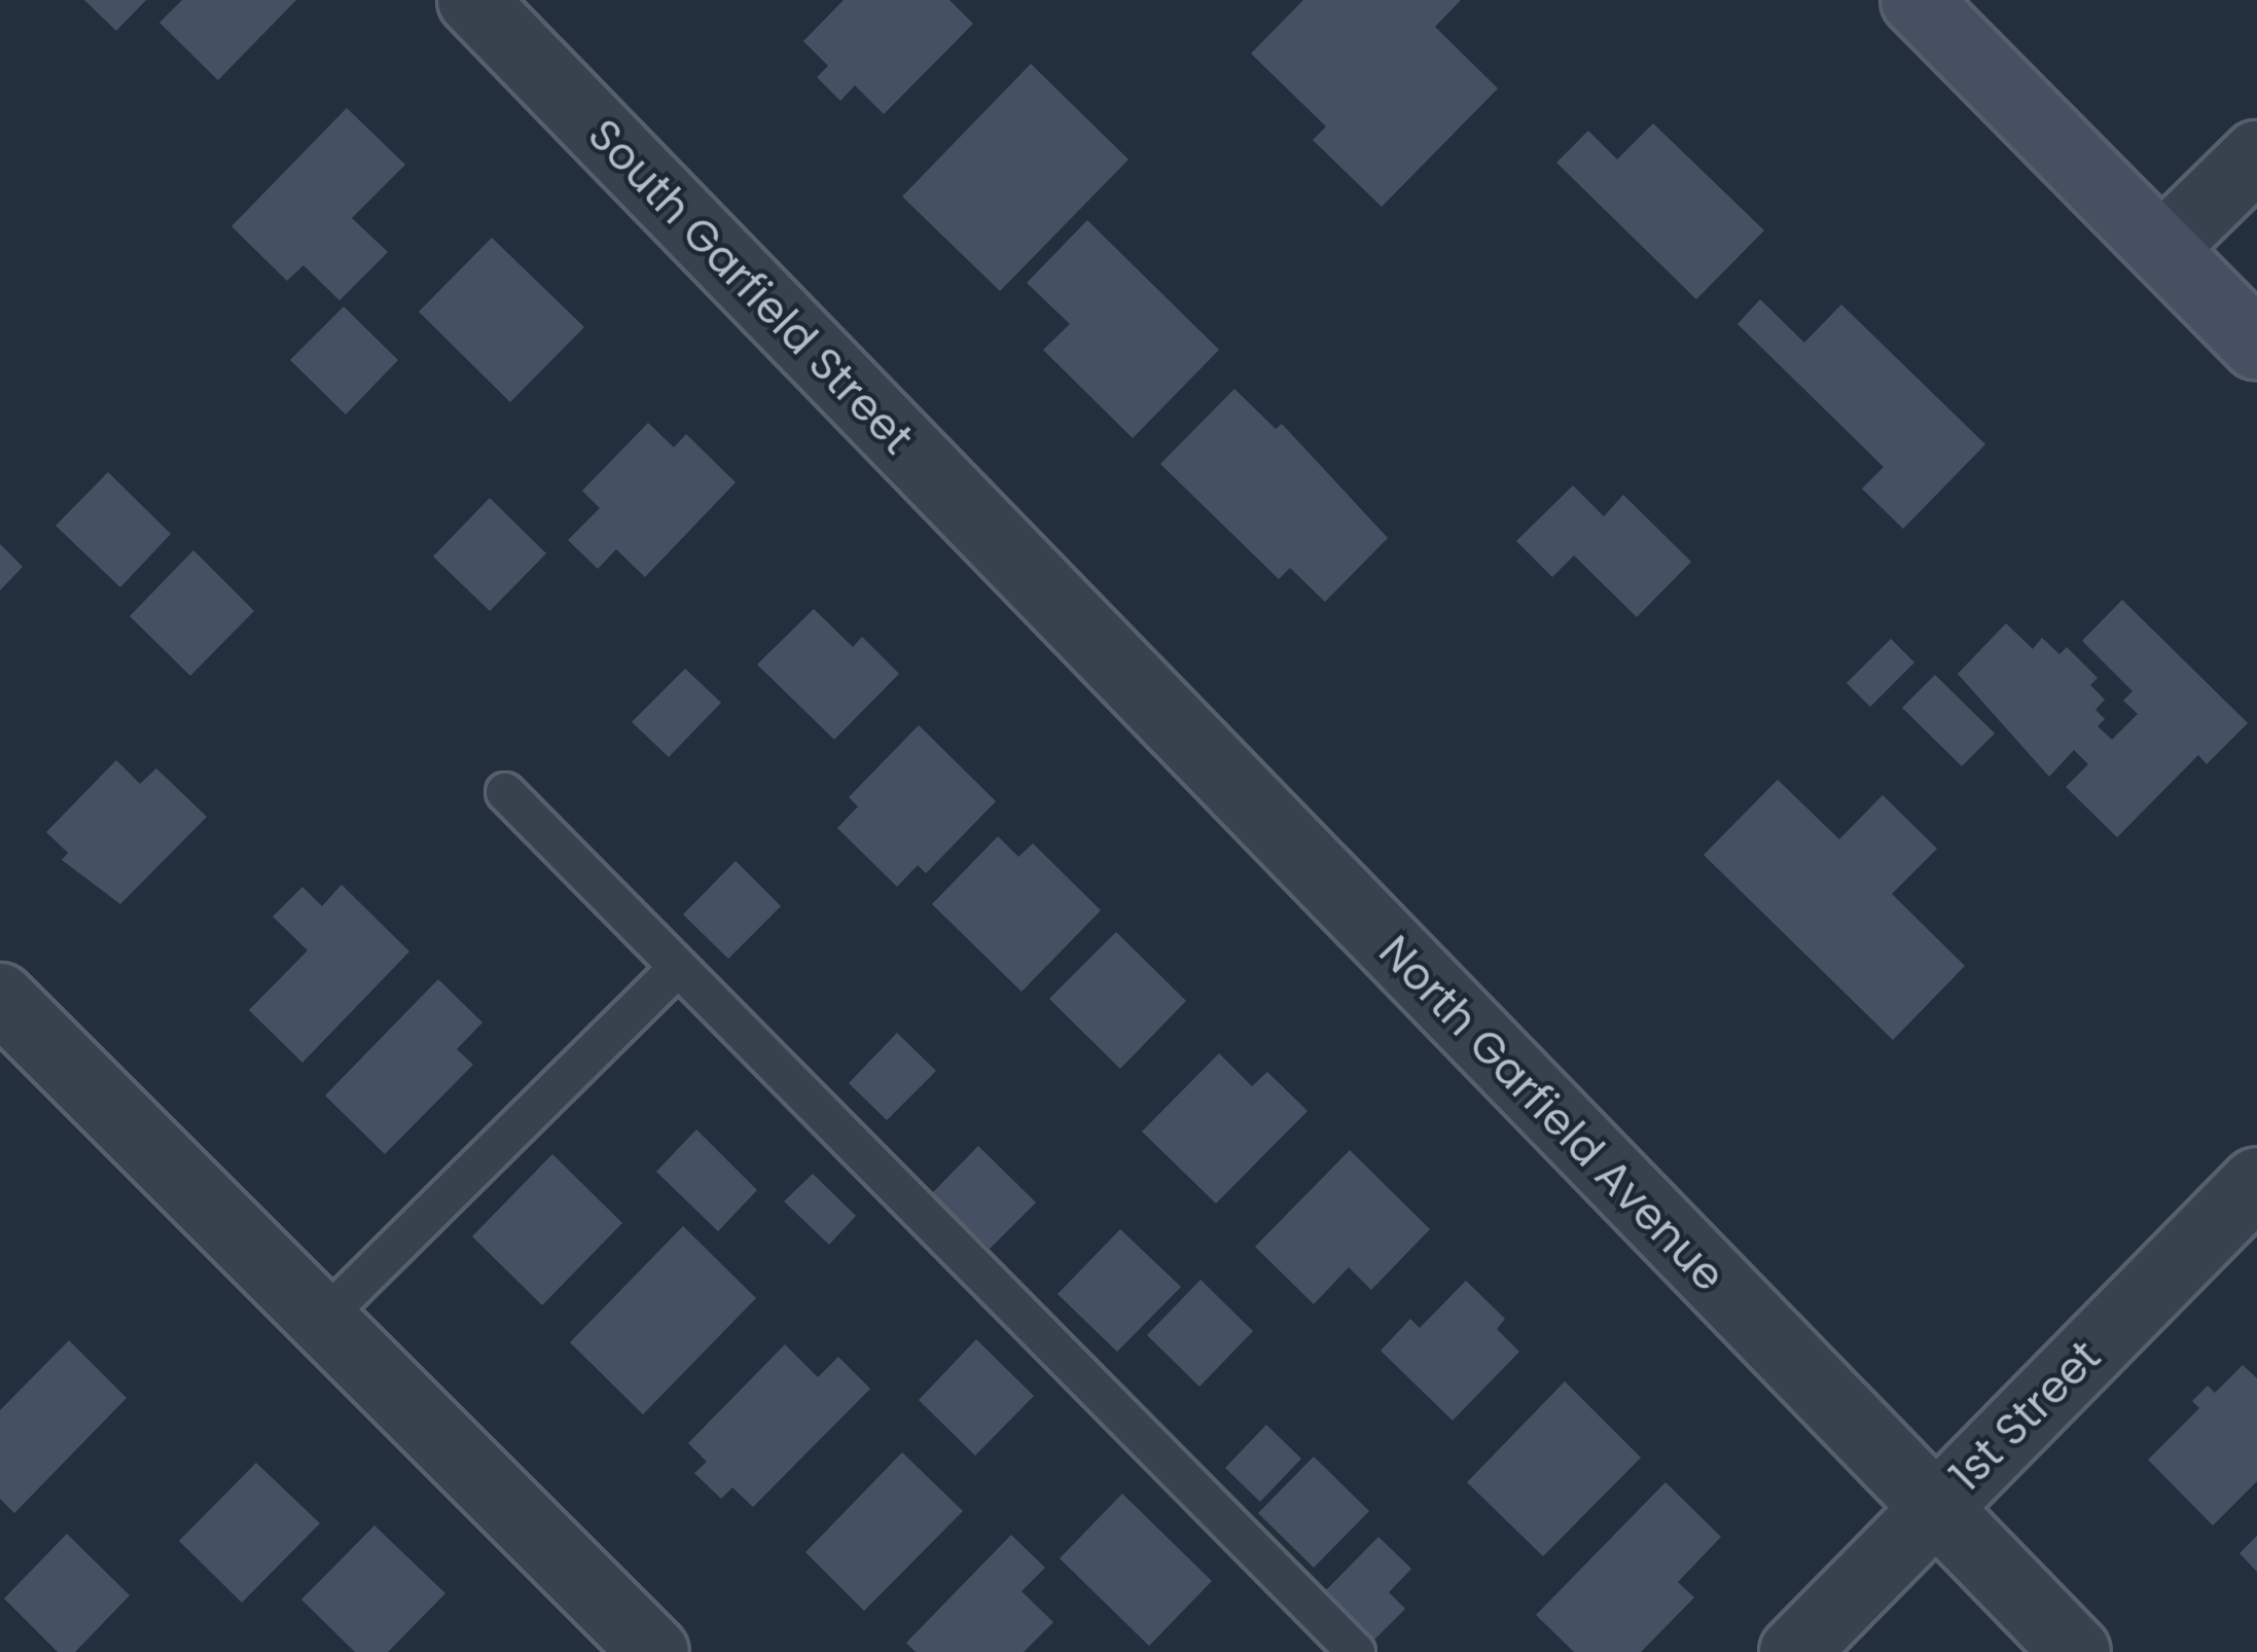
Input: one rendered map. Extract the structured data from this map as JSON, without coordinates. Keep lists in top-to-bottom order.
{
  "streets": {
    "street": ["South Garfield Street", "North Garfield Avenue", "1st Street"]
  },
  "crossings": [
    ["South Garfield Street", "North Garfield Avenue"],
    ["North Garfield Avenue", "1st Street"]
  ]
}
